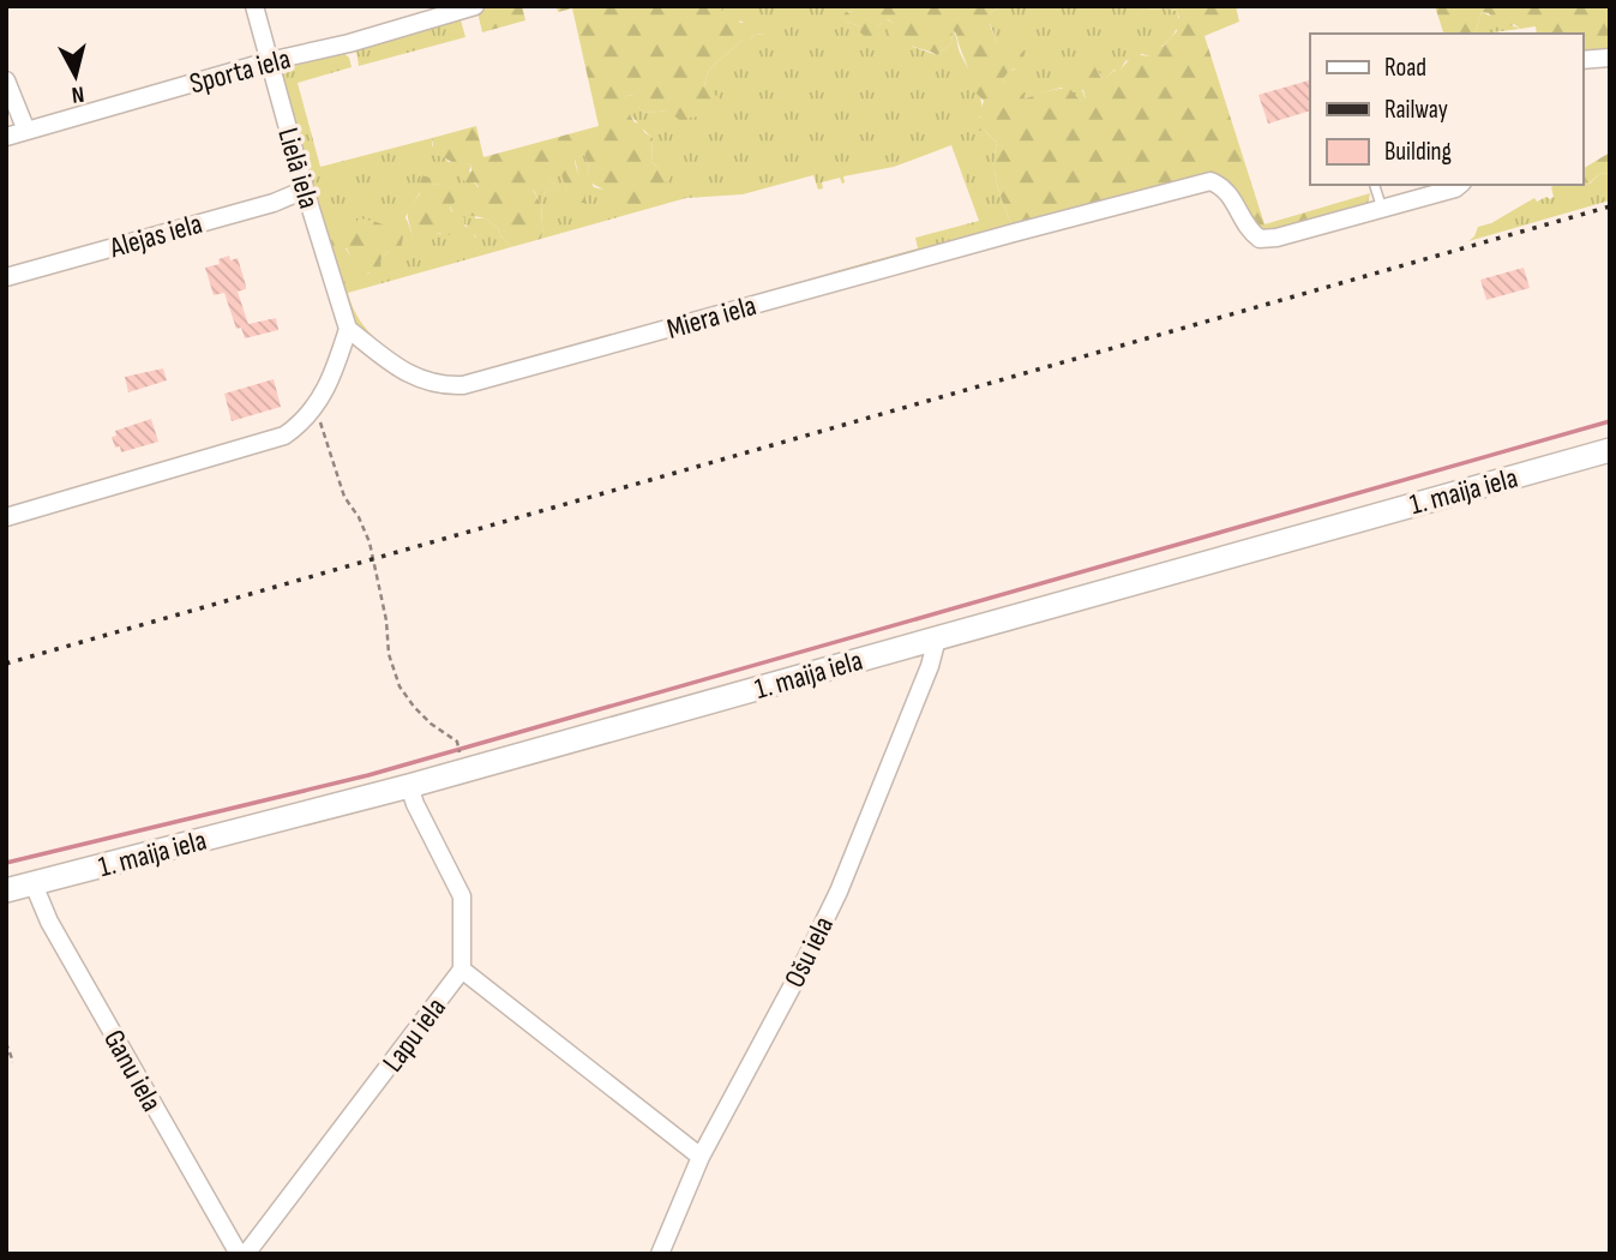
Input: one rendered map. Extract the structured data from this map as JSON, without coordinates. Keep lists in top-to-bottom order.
{
  "streets": {
    "street": [
      "Sporta iela",
      "Lielā iela",
      "Alejas iela",
      "Miera iela",
      "1. maija iela",
      "Ošu iela",
      "Lapu iela",
      "Ganu iela"
    ]
  },
  "crossings": [
    ["Sporta iela", "Lielā iela"],
    ["Lielā iela", "Alejas iela"],
    ["Lielā iela", "Miera iela"],
    ["1. maija iela", "Ošu iela"],
    ["1. maija iela", "Lapu iela"],
    ["1. maija iela", "Ganu iela"]
  ],
  "legend": ["Road", "Railway", "Building"],
  "north": "bottom"
}
